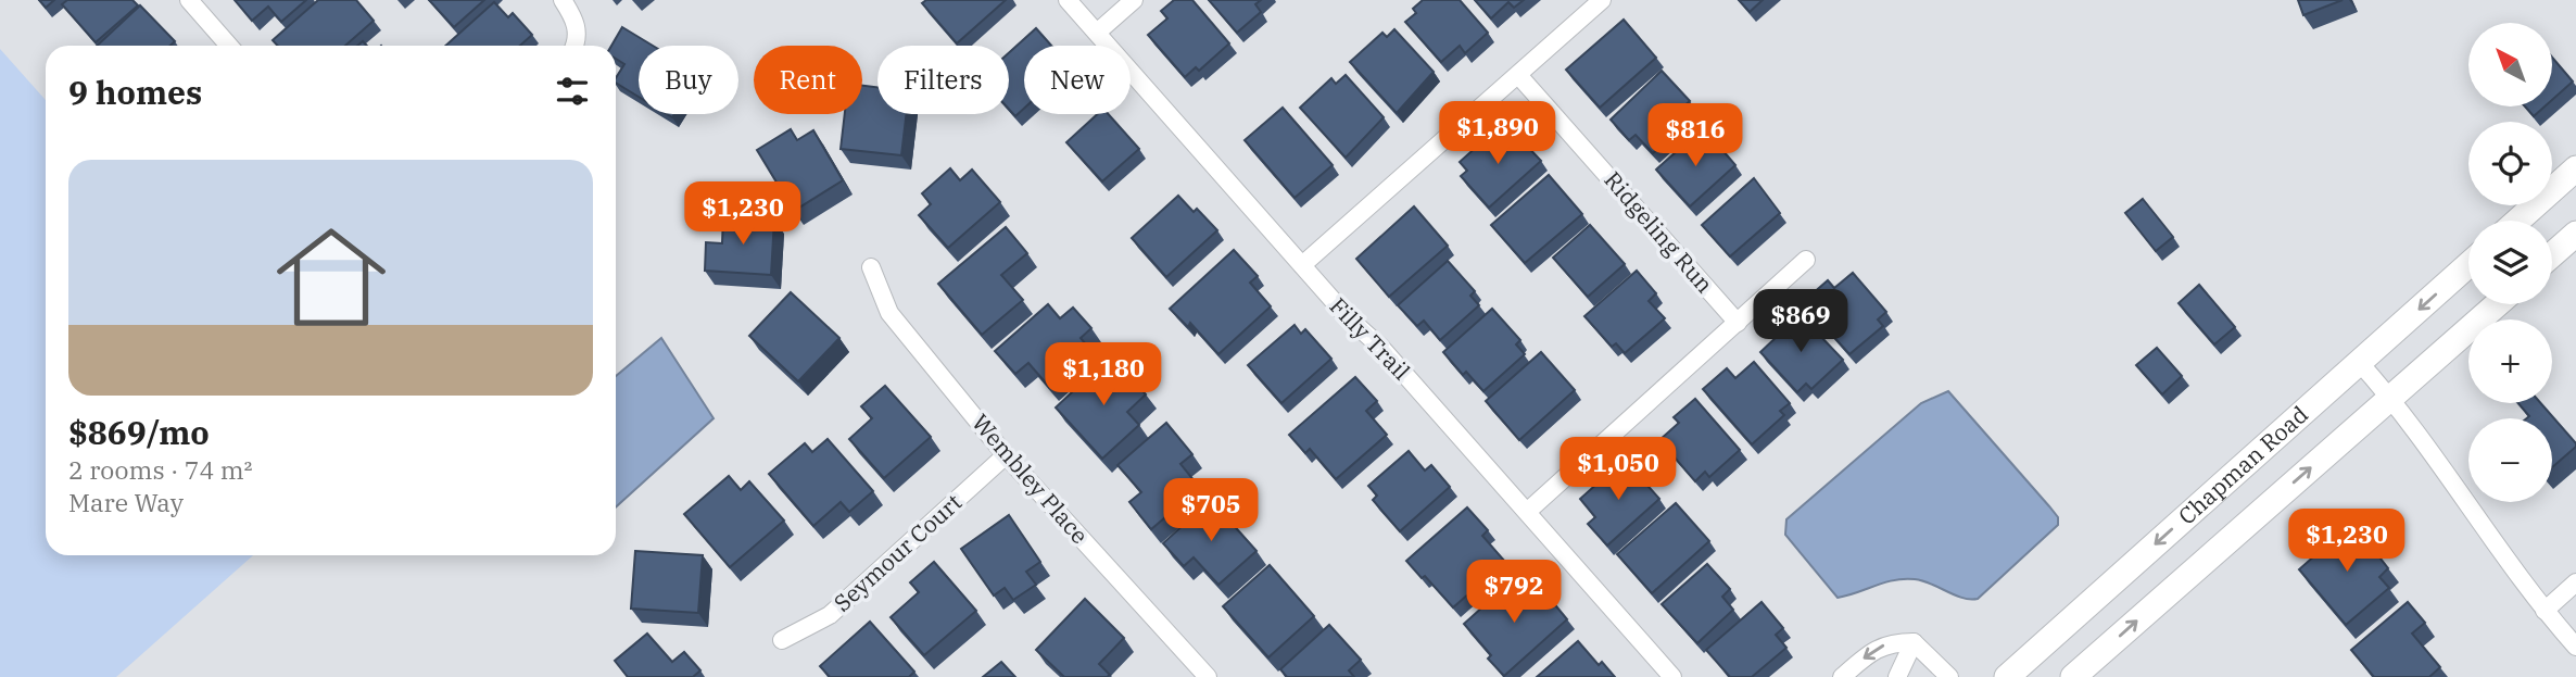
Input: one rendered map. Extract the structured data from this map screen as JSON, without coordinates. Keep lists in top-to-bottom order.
{
  "streets": {
    "street": [
      "Ridgeling Run",
      "Filly Trail",
      "Chapman Road",
      "Wembley Place",
      "Seymour Court"
    ]
  },
  "crossings": [
    ["Wembley Place", "Seymour Court"]
  ],
  "north": "top left",
  "page": {
    "map_buttons": ["+", "−"],
    "chip": [
      "Buy",
      "Rent",
      "Filters",
      "New"
    ],
    "heading": "9 homes",
    "price": [
      "$1,890",
      "$816",
      "$1,230",
      "$869",
      "$1,180",
      "$1,050",
      "$705",
      "$1,230",
      "$792"
    ],
    "list": [
      {
        "name": "$869/mo",
        "note": "2 rooms · 74 m² · Mare Way"
      }
    ]
  }
}
